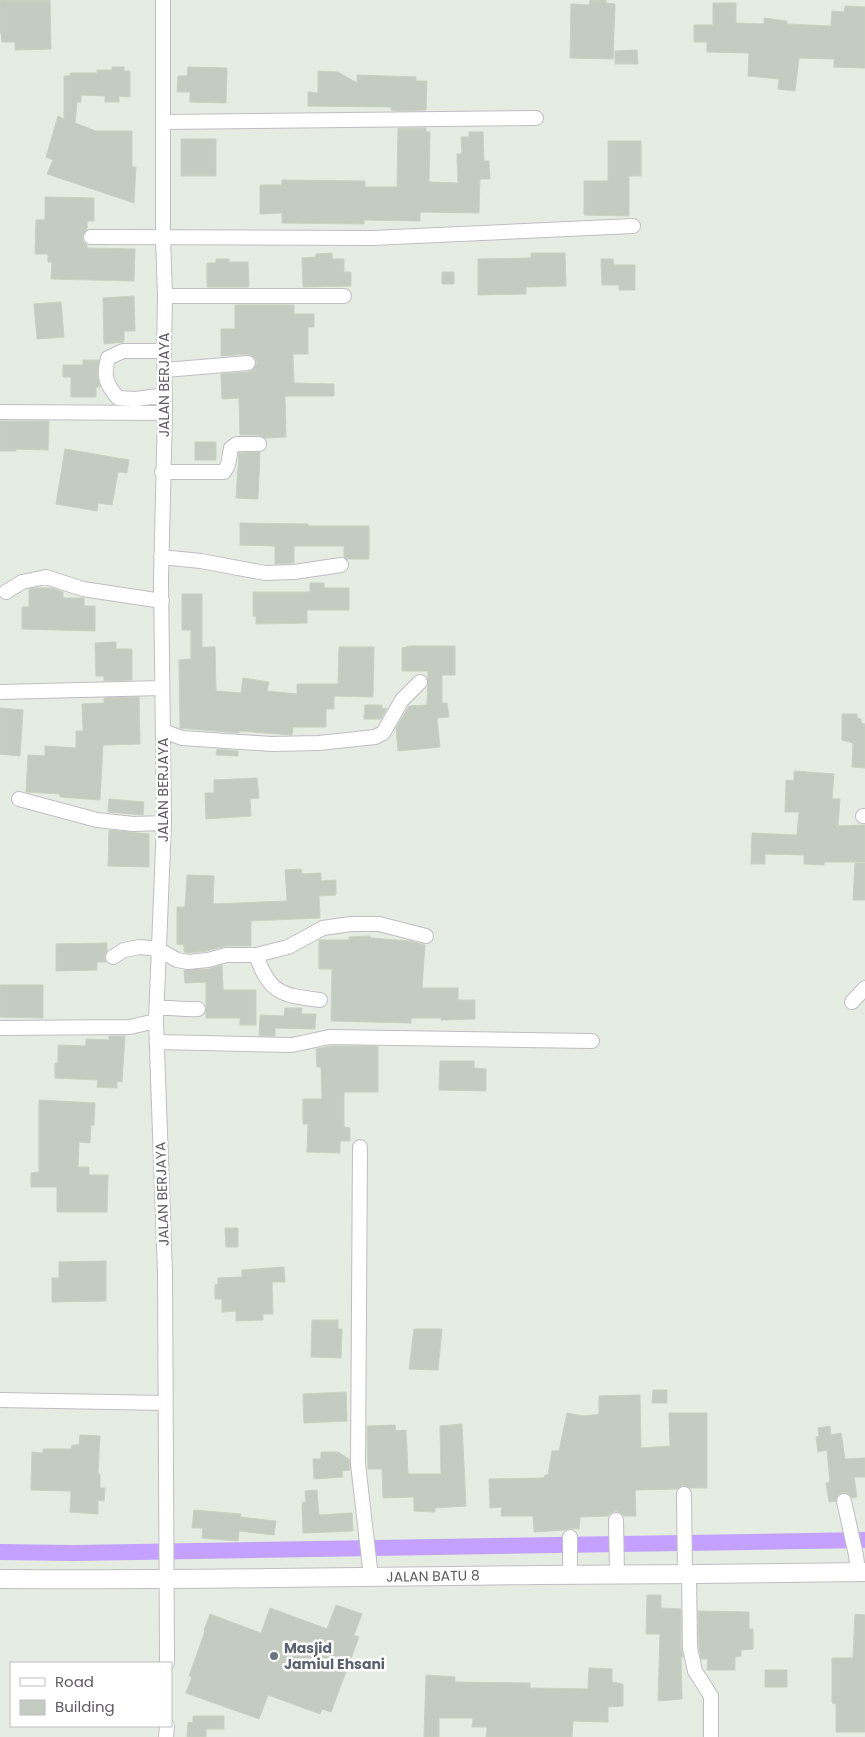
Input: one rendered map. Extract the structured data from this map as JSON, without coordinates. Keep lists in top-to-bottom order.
{
  "streets": {
    "street": ["JALAN BERJAYA", "JALAN BATU 8"]
  },
  "crossings": [
    ["JALAN BERJAYA", "JALAN BATU 8"]
  ],
  "places": ["Masjid Jamiul Ehsani"],
  "legend": ["Road", "Building"]
}
